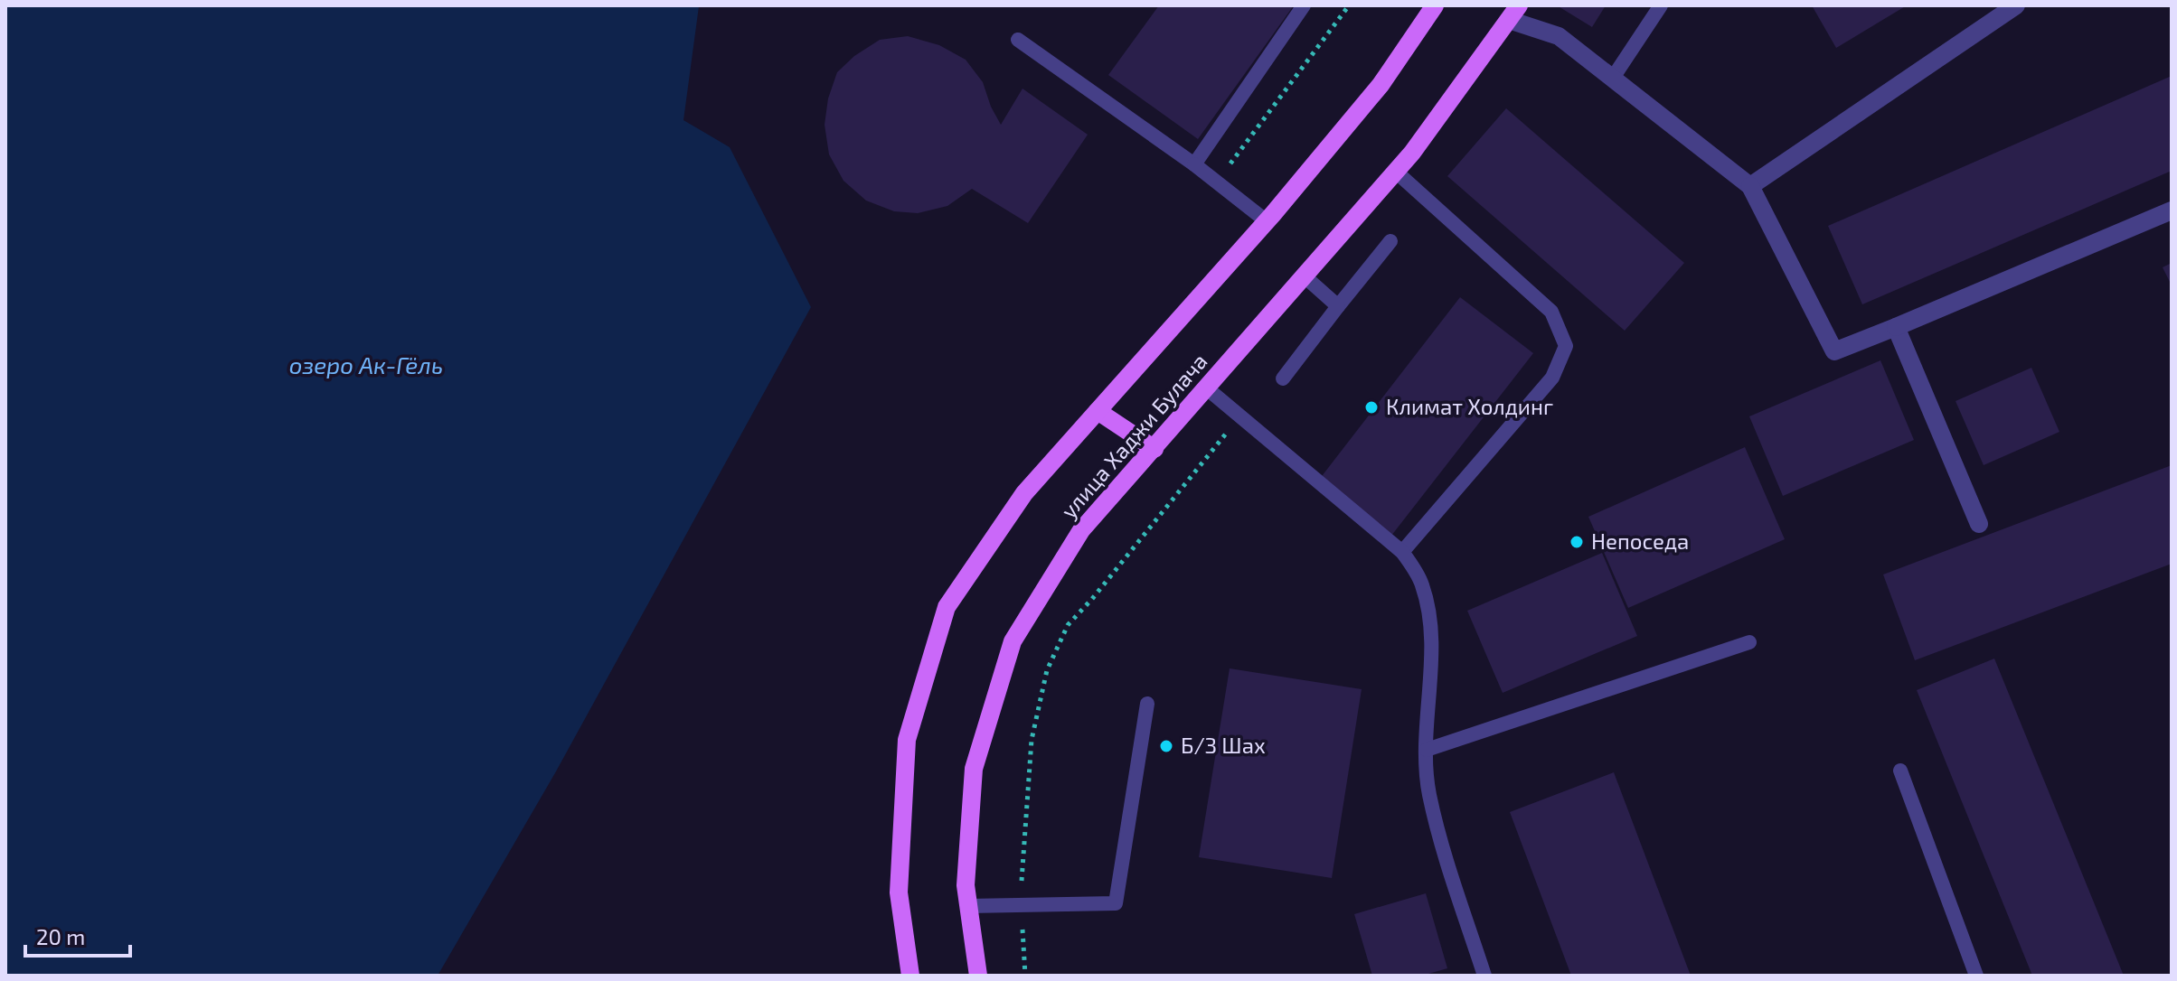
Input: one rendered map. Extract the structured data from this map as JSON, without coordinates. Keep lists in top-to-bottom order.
{
  "streets": {
    "main road": ["улица Хаджи Булача"]
  },
  "water": ["озеро Ак-Гёль"],
  "places": ["Климат Холдинг", "Непоседа", "Б/З Шах"],
  "scale_bar": "20 m"
}
